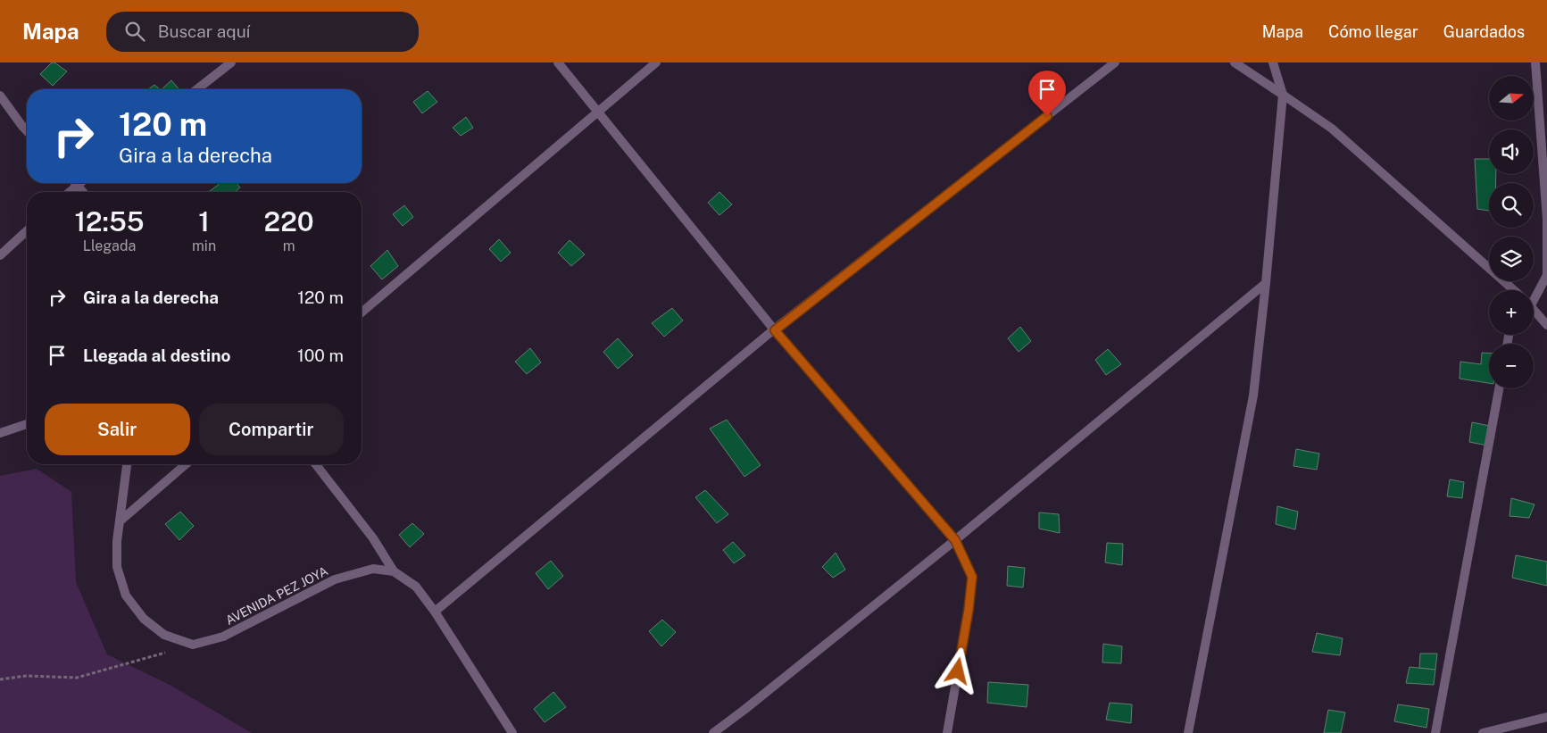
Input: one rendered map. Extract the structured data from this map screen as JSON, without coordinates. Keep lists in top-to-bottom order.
{
  "streets": {
    "street": ["AVENIDA PEZ JOYA"]
  },
  "north": "right",
  "page": {
    "header": "Mapa",
    "search": "Buscar aquí",
    "nav": ["Mapa", "Cómo llegar", "Guardados"],
    "map_buttons": ["+", "−"],
    "turn": ["120 m", "Gira a la derecha"],
    "eta": [
      "12:55",
      "Llegada",
      "1",
      "min",
      "220",
      "m"
    ],
    "list": [
      {
        "name": "Gira a la derecha",
        "value": "120 m"
      },
      {
        "name": "Llegada al destino",
        "value": "100 m"
      }
    ],
    "buttons": ["Salir", "Compartir"]
  }
}
